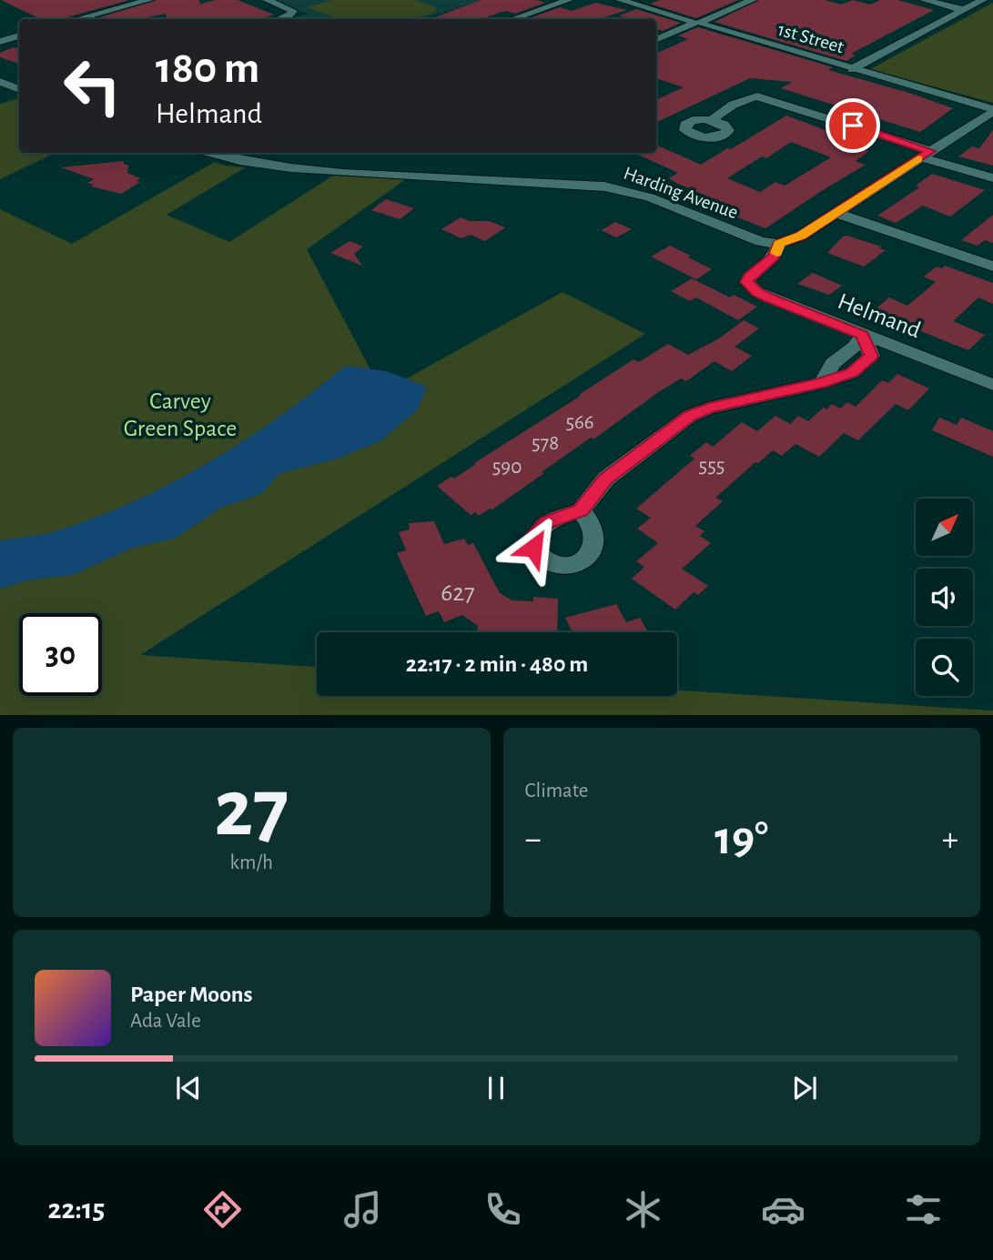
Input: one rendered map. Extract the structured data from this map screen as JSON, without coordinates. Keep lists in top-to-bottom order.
{
  "streets": {
    "street": ["1st Street", "Harding Avenue", "Helmand"]
  },
  "crossings": [
    ["Harding Avenue", "Helmand"]
  ],
  "parks": ["Carvey Green Space"],
  "house_numbers": [
    "566",
    "578",
    "555",
    "590",
    "627"
  ],
  "north": "top right",
  "page": {
    "turn": ["180 m", "Helmand"],
    "limit": "30",
    "trip": "22:17 · 2 min · 480 m",
    "tile": [
      ["27", "km/h"],
      "Climate"
    ],
    "heat": ["−", "19°", "+"],
    "song": ["Paper Moons", "Ada Vale"],
    "tabs": "22:15"
  }
}
